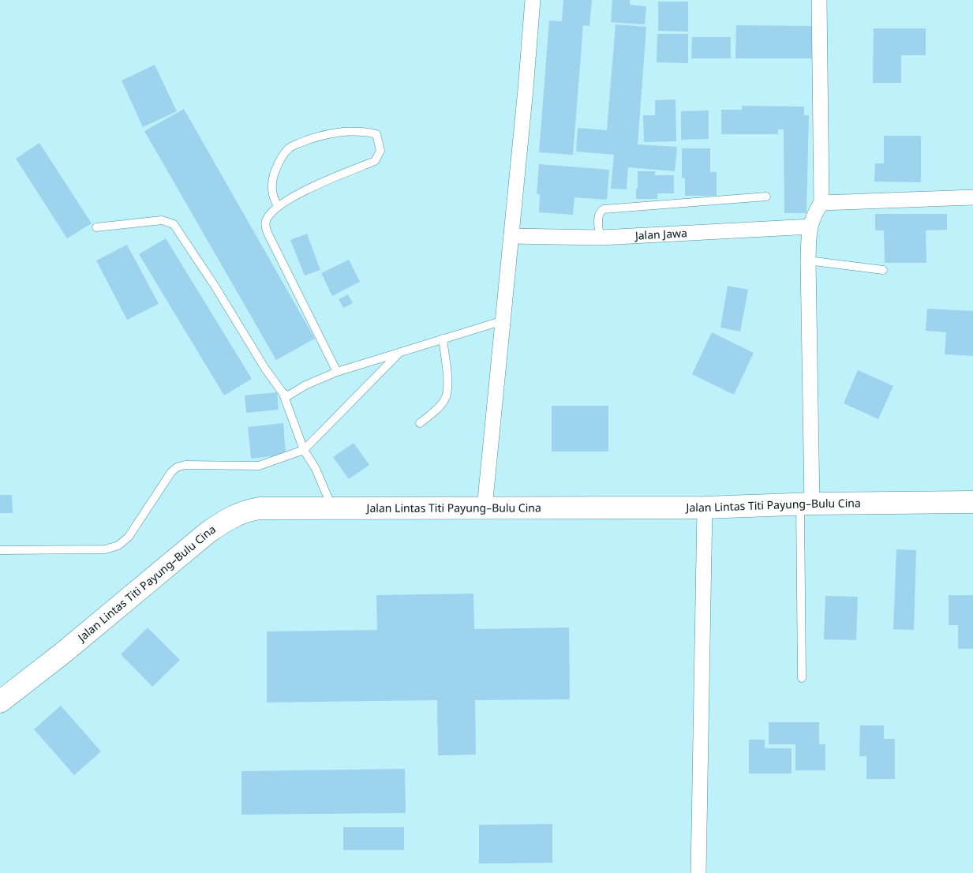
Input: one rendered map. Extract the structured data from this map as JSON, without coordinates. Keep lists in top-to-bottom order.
{
  "streets": {
    "main road": ["Jalan Lintas Titi Payung–Bulu Cina"],
    "street": ["Jalan Jawa"]
  }
}
